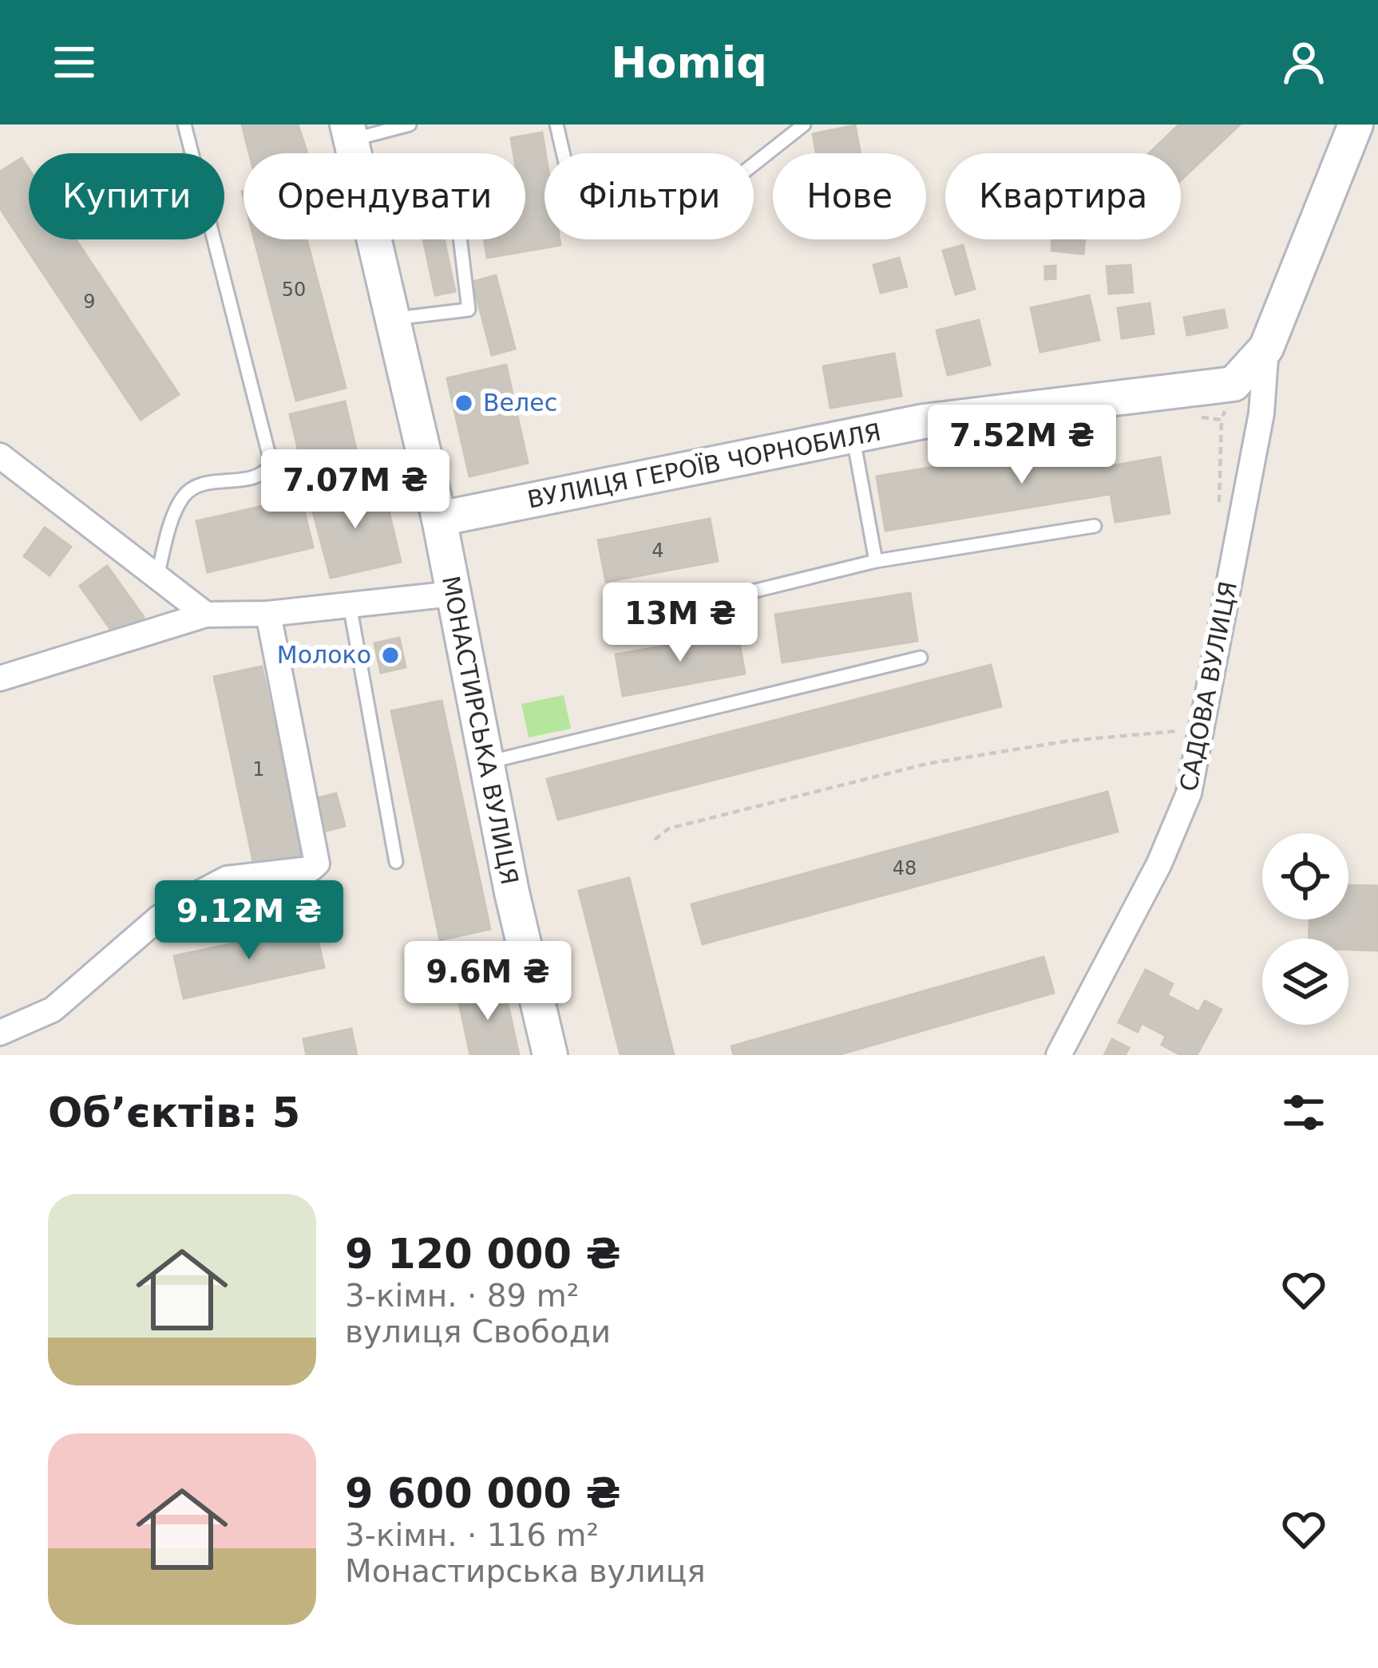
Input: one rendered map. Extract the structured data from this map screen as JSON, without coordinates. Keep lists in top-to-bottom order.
{
  "streets": {
    "main road": ["ВУЛИЦЯ ГЕРОЇВ ЧОРНОБИЛЯ", "САДОВА ВУЛИЦЯ", "МОНАСТИРСЬКА ВУЛИЦЯ"]
  },
  "crossings": [
    ["ВУЛИЦЯ ГЕРОЇВ ЧОРНОБИЛЯ", "САДОВА ВУЛИЦЯ"],
    ["ВУЛИЦЯ ГЕРОЇВ ЧОРНОБИЛЯ", "МОНАСТИРСЬКА ВУЛИЦЯ"]
  ],
  "places": ["Велес", "Молоко"],
  "house_numbers": [
    "50",
    "9",
    "4",
    "1",
    "48"
  ],
  "page": {
    "header": "Homiq",
    "chip": [
      "Купити",
      "Орендувати",
      "Фільтри",
      "Нове",
      "Квартира"
    ],
    "price": [
      "7.52M ₴",
      "7.07M ₴",
      "13M ₴",
      "9.12M ₴",
      "9.6M ₴"
    ],
    "heading": "Об’єктів: 5",
    "list": [
      {
        "name": "9 120 000 ₴",
        "note": "3-кімн. · 89 m² · вулиця Свободи"
      },
      {
        "name": "9 600 000 ₴",
        "note": "3-кімн. · 116 m² · Монастирська вулиця"
      }
    ]
  }
}
